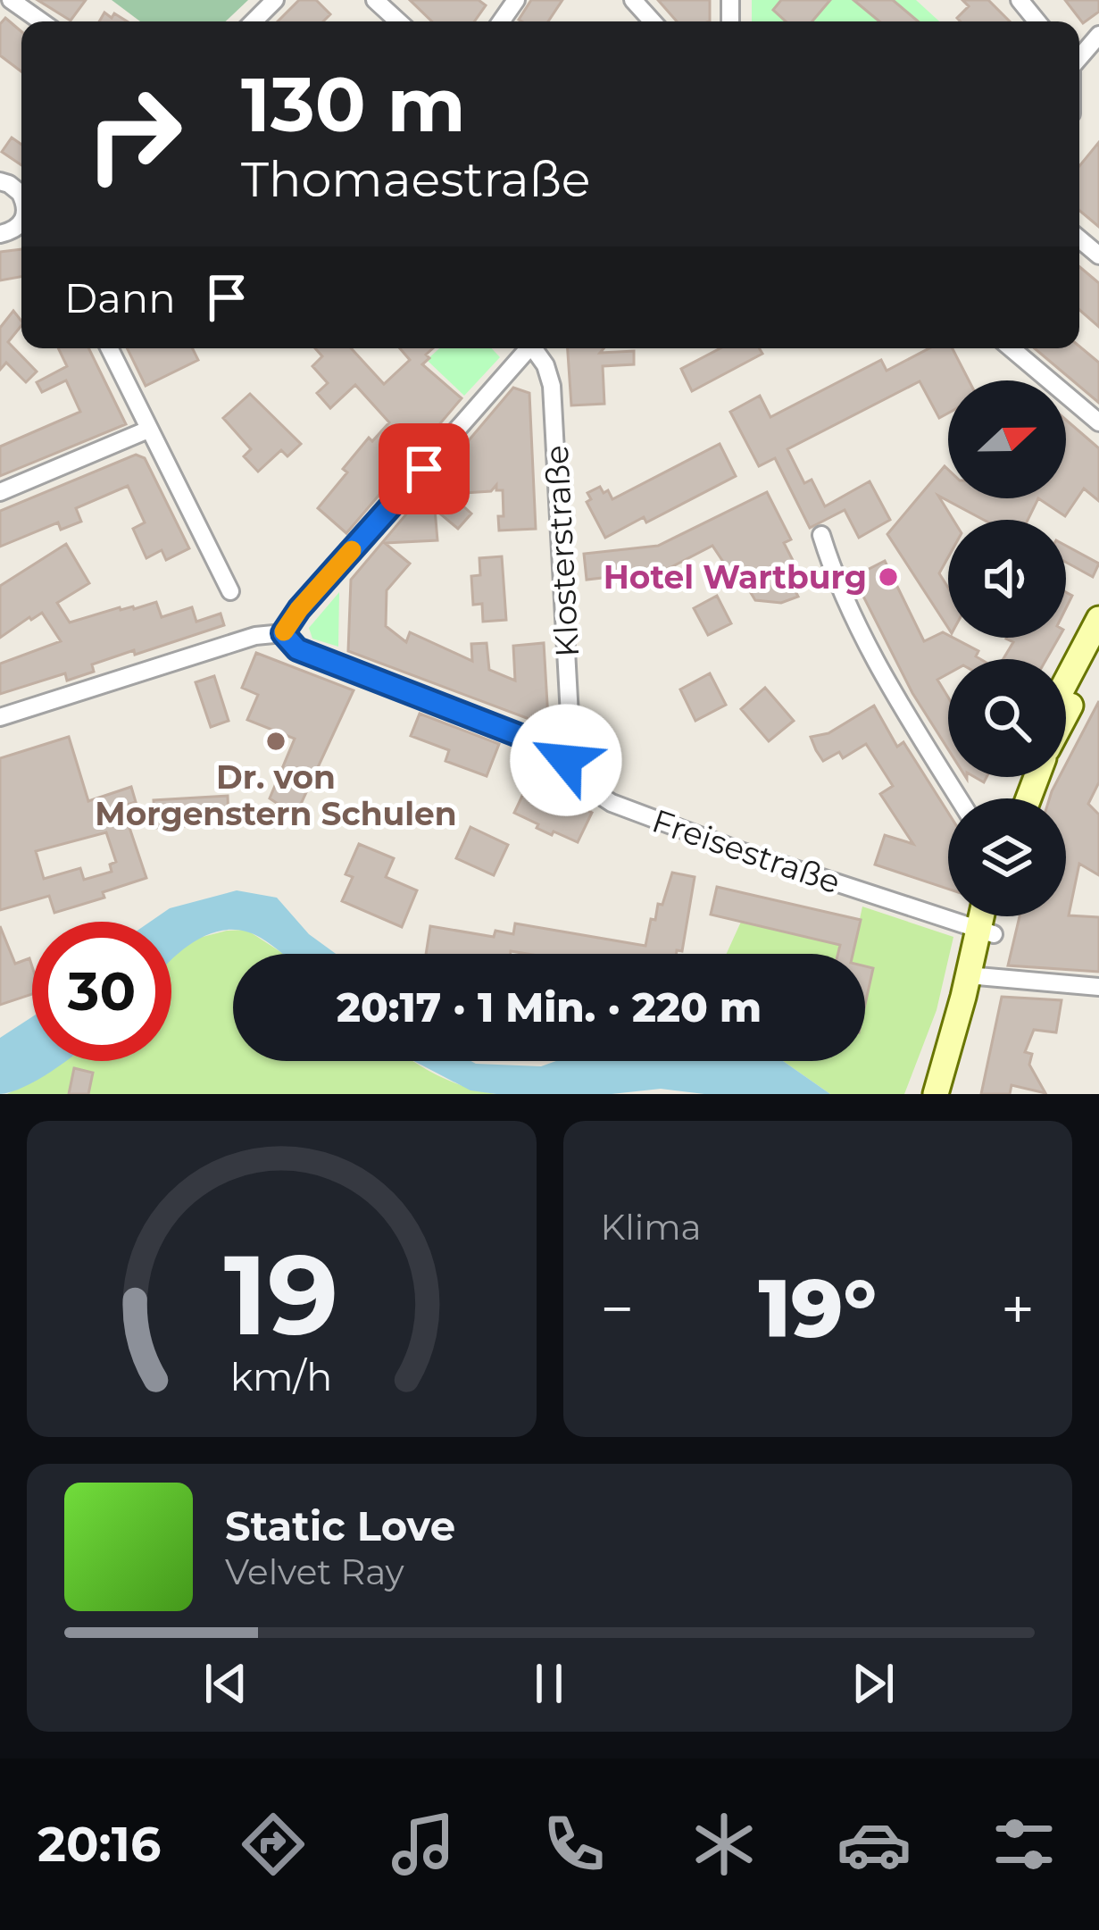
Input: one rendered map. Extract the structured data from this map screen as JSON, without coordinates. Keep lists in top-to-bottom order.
{
  "streets": {
    "street": ["Klosterstraße", "Freisestraße"]
  },
  "crossings": [
    ["Klosterstraße", "Freisestraße"]
  ],
  "places": ["Hotel Wartburg", "Dr. von Morgenstern Schulen"],
  "north": "right",
  "page": {
    "turn": ["130 m", "Thomaestraße"],
    "then": "Dann",
    "limit": "30",
    "trip": "20:17 · 1 Min. · 220 m",
    "tile": "Klima",
    "heat": ["−", "19°", "+"],
    "song": ["Static Love", "Velvet Ray"],
    "tabs": "20:16",
    "gauge": ["19", "km/h"]
  }
}
